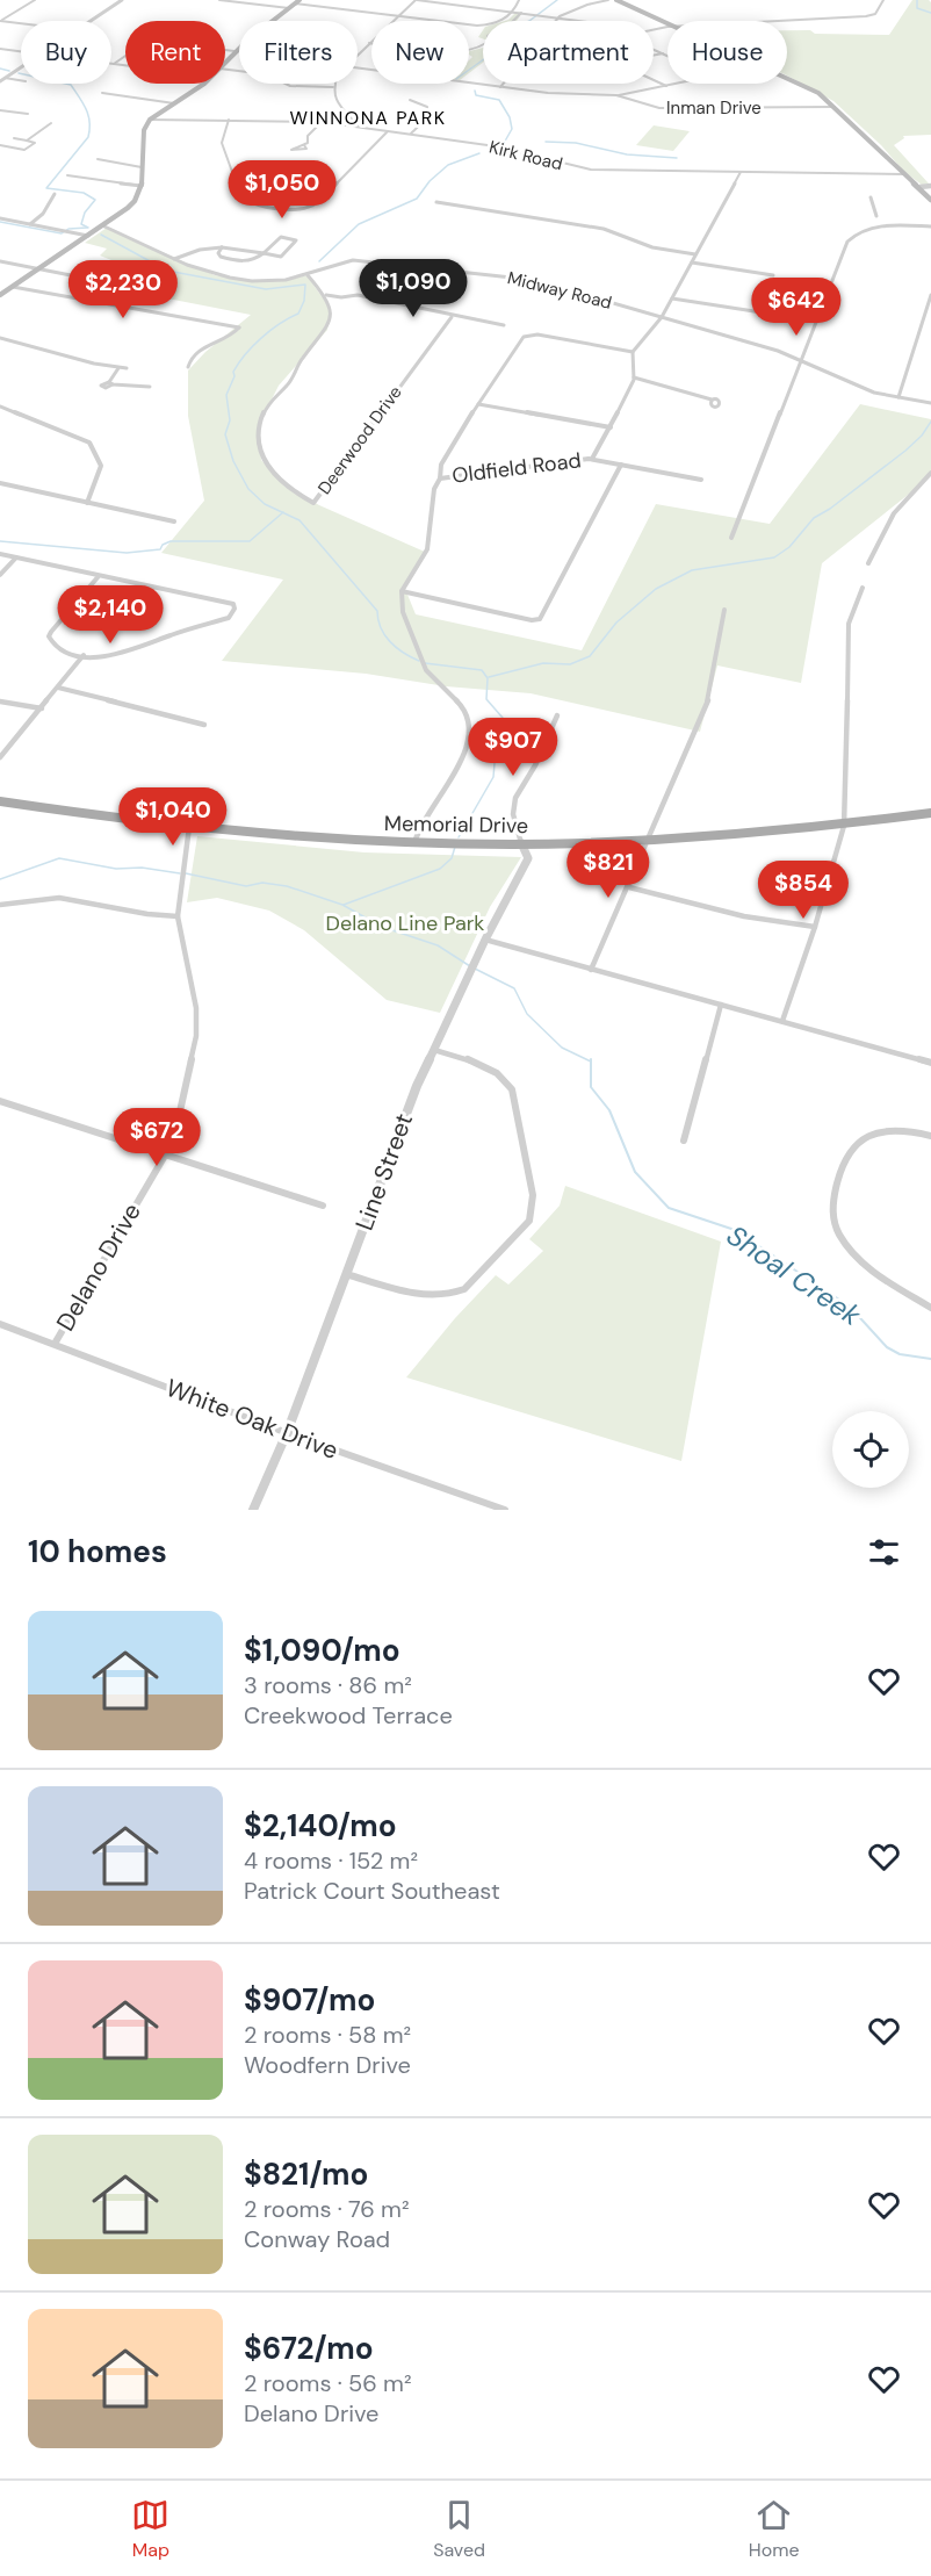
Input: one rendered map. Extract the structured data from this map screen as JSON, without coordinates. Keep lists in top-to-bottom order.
{
  "streets": {
    "main road": ["Memorial Drive"],
    "street": [
      "Inman Drive",
      "Kirk Road",
      "Midway Road",
      "Deerwood Drive",
      "Oldfield Road",
      "Line Street",
      "Delano Drive",
      "White Oak Drive"
    ]
  },
  "crossings": [
    ["Memorial Drive", "Line Street"],
    ["Memorial Drive", "Delano Drive"],
    ["Line Street", "White Oak Drive"],
    ["Delano Drive", "White Oak Drive"]
  ],
  "districts": ["WINNONA PARK"],
  "water": ["Shoal Creek"],
  "parks": ["Delano Line Park"],
  "page": {
    "chip": [
      "Buy",
      "Rent",
      "Filters",
      "New",
      "Apartment",
      "House"
    ],
    "price": [
      "$1,050",
      "$1,090",
      "$2,230",
      "$642",
      "$2,140",
      "$907",
      "$1,040",
      "$821",
      "$854",
      "$672"
    ],
    "heading": "10 homes",
    "list": [
      {
        "name": "$1,090/mo",
        "note": "3 rooms · 86 m² · Creekwood Terrace"
      },
      {
        "name": "$2,140/mo",
        "note": "4 rooms · 152 m² · Patrick Court Southeast"
      },
      {
        "name": "$907/mo",
        "note": "2 rooms · 58 m² · Woodfern Drive"
      },
      {
        "name": "$821/mo",
        "note": "2 rooms · 76 m² · Conway Road"
      },
      {
        "name": "$672/mo",
        "note": "2 rooms · 56 m² · Delano Drive"
      }
    ],
    "tabs": ["Map", "Saved", "Home"]
  }
}
